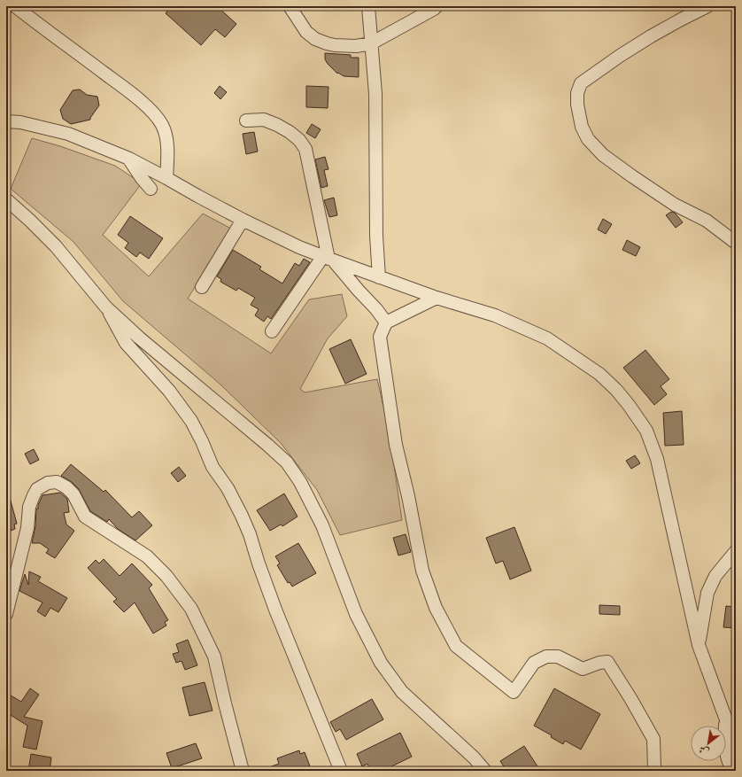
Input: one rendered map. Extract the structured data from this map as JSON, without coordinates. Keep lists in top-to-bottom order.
{
  "north": "bottom left"
}
